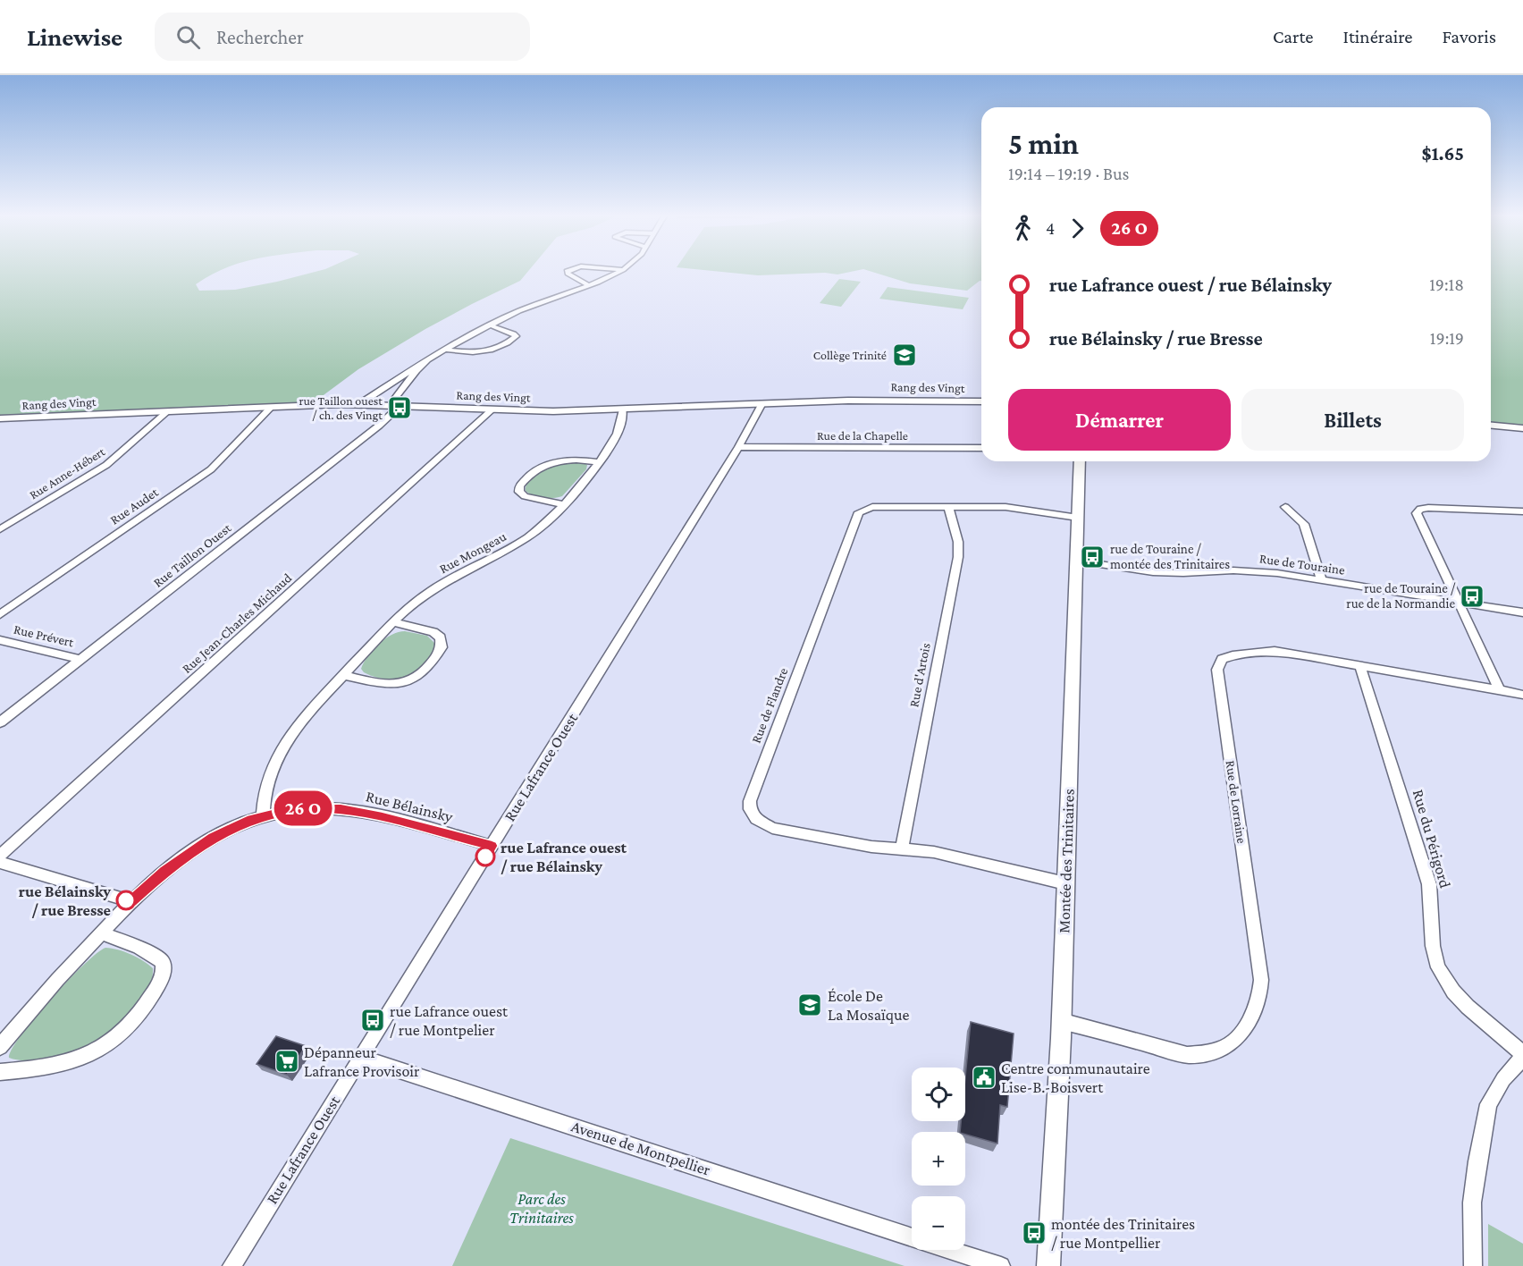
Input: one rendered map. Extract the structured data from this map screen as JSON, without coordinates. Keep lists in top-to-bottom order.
{
  "streets": {
    "street": [
      "Rang des Vingt",
      "Rue de la Chapelle",
      "Rue Anne-Hébert",
      "Rue Audet",
      "Rue Mongeau",
      "Rue Taillon Ouest",
      "Rue de Touraine",
      "Rue Jean-Charles Michaud",
      "Rue Prévert",
      "Rue d'Artois",
      "Rue de Flandre",
      "Rue Lafrance Ouest",
      "Rue de Lorraine",
      "Rue Bélainsky",
      "Rue du Périgord",
      "Montée des Trinitaires",
      "Avenue de Montpellier"
    ]
  },
  "crossings": [
    ["Rang des Vingt", "Rue Anne-Hébert"],
    ["Rang des Vingt", "Rue Audet"],
    ["Rang des Vingt", "Rue Mongeau"],
    ["Rang des Vingt", "Rue Taillon Ouest"],
    ["Rang des Vingt", "Rue Jean-Charles Michaud"],
    ["Rang des Vingt", "Rue Lafrance Ouest"],
    ["Rue de la Chapelle", "Rue Lafrance Ouest"],
    ["Rue Mongeau", "Rue Bélainsky"],
    ["Rue Taillon Ouest", "Rue Prévert"],
    ["Rue de Touraine", "Montée des Trinitaires"],
    ["Rue d'Artois", "Rue de Flandre"],
    ["Rue de Flandre", "Montée des Trinitaires"],
    ["Rue Lafrance Ouest", "Rue Bélainsky"],
    ["Rue Lafrance Ouest", "Avenue de Montpellier"],
    ["Rue de Lorraine", "Rue du Périgord"],
    ["Rue de Lorraine", "Montée des Trinitaires"]
  ],
  "parks": ["Parc des Trinitaires"],
  "places": {
    "school or university": ["Collège Trinité", "École De La Mosaïque"],
    "bus stop": [
      "rue Taillon ouest / ch. des Vingt",
      "rue de Touraine / montée des Trinitaires",
      "rue de Touraine / rue de la Normandie",
      "rue Lafrance ouest / rue Montpelier",
      "montée des Trinitaires / rue Montpellier"
    ],
    "other": ["rue Lafrance ouest / rue Bélainsky", "rue Bélainsky / rue Bresse"],
    "supermarket": ["Dépanneur Lafrance Provisoir"],
    "public building": ["Centre communautaire Lise-B.-Boisvert"]
  },
  "page": {
    "header": "Linewise",
    "search": "Rechercher",
    "nav": ["Carte", "Itinéraire", "Favoris"],
    "on_map": "26 O",
    "heading": ["5 min", "19:14 – 19:19 · Bus", "$1.65"],
    "legs": ["4", "26 O"],
    "list": [
      {
        "name": "rue Lafrance ouest / rue Bélainsky",
        "value": "19:18"
      },
      {
        "name": "rue Bélainsky / rue Bresse",
        "value": "19:19"
      }
    ],
    "buttons": ["Démarrer", "Billets"],
    "map_buttons": ["+", "−"]
  }
}
